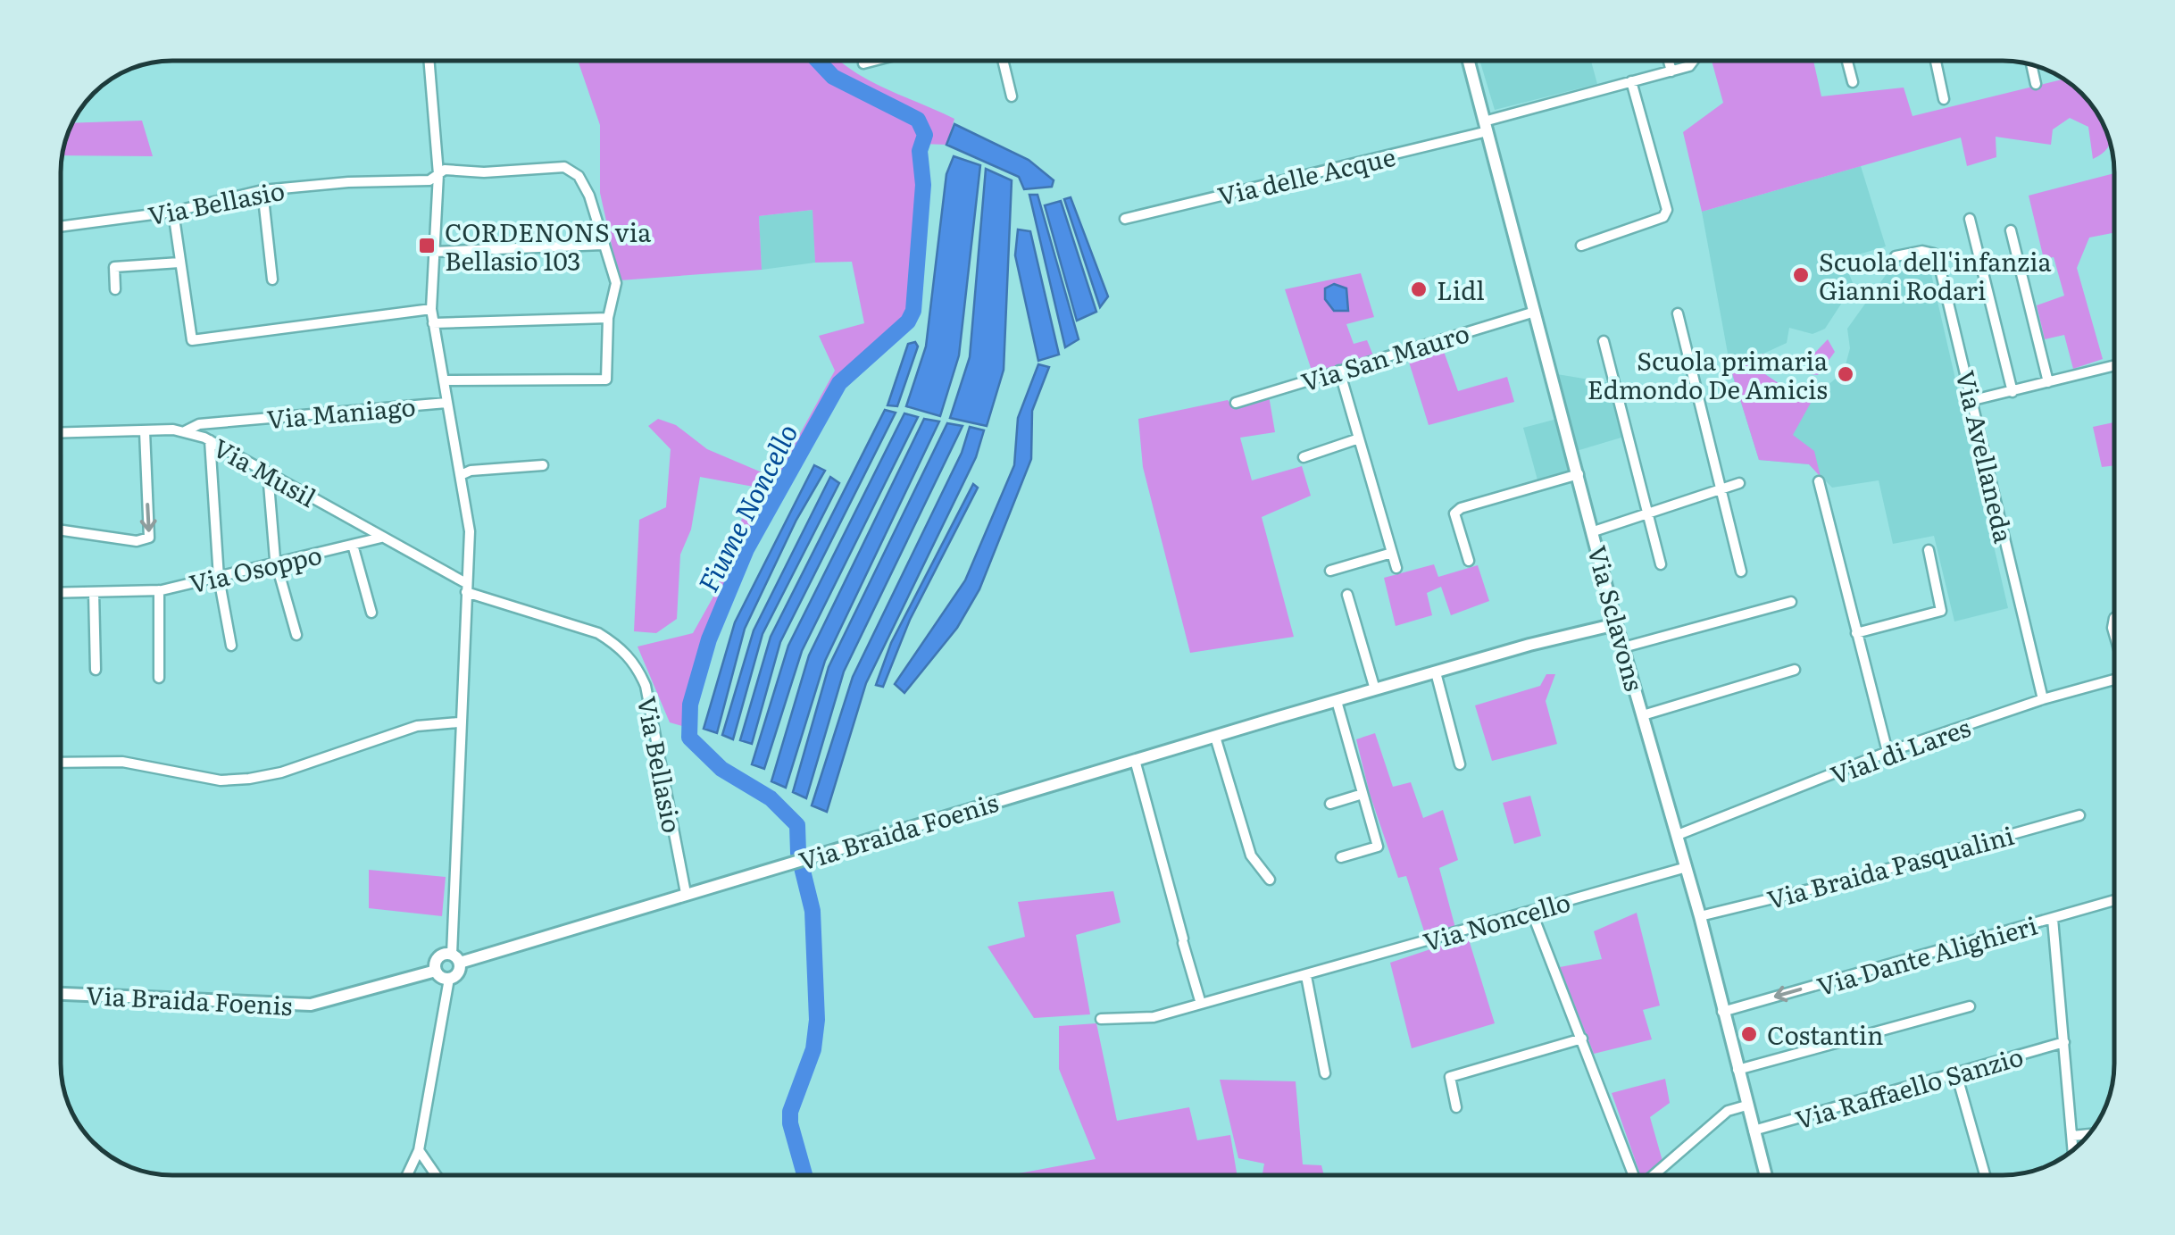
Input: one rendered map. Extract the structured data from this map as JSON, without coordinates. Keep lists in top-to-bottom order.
{
  "streets": {
    "street": [
      "Via delle Acque",
      "Via Bellasio",
      "Via San Mauro",
      "Via Maniago",
      "Via Avellaneda",
      "Via Musil",
      "Via Osoppo",
      "Via Sclavons",
      "Vial di Lares",
      "Via Braida Foenis",
      "Via Braida Pasqualini",
      "Via Noncello",
      "Via Dante Alighieri",
      "Via Raffaello Sanzio"
    ]
  },
  "crossings": [
    ["Via delle Acque", "Via Sclavons"],
    ["Via Bellasio", "Via Musil"],
    ["Via Bellasio", "Via Braida Foenis"],
    ["Via San Mauro", "Via Sclavons"],
    ["Via Maniago", "Via Musil"],
    ["Via Avellaneda", "Vial di Lares"],
    ["Via Musil", "Via Osoppo"],
    ["Via Sclavons", "Vial di Lares"],
    ["Via Sclavons", "Via Braida Foenis"],
    ["Via Sclavons", "Via Braida Pasqualini"],
    ["Via Sclavons", "Via Noncello"],
    ["Via Sclavons", "Via Dante Alighieri"],
    ["Via Sclavons", "Via Raffaello Sanzio"]
  ],
  "water": ["Fiume Noncello"],
  "places": {
    "transit": ["CORDENONS via Bellasio 103"],
    "other": [
      "Scuola dell'infanzia Gianni Rodari",
      "Lidl",
      "Scuola primaria Edmondo De Amicis",
      "Costantin"
    ]
  }
}
